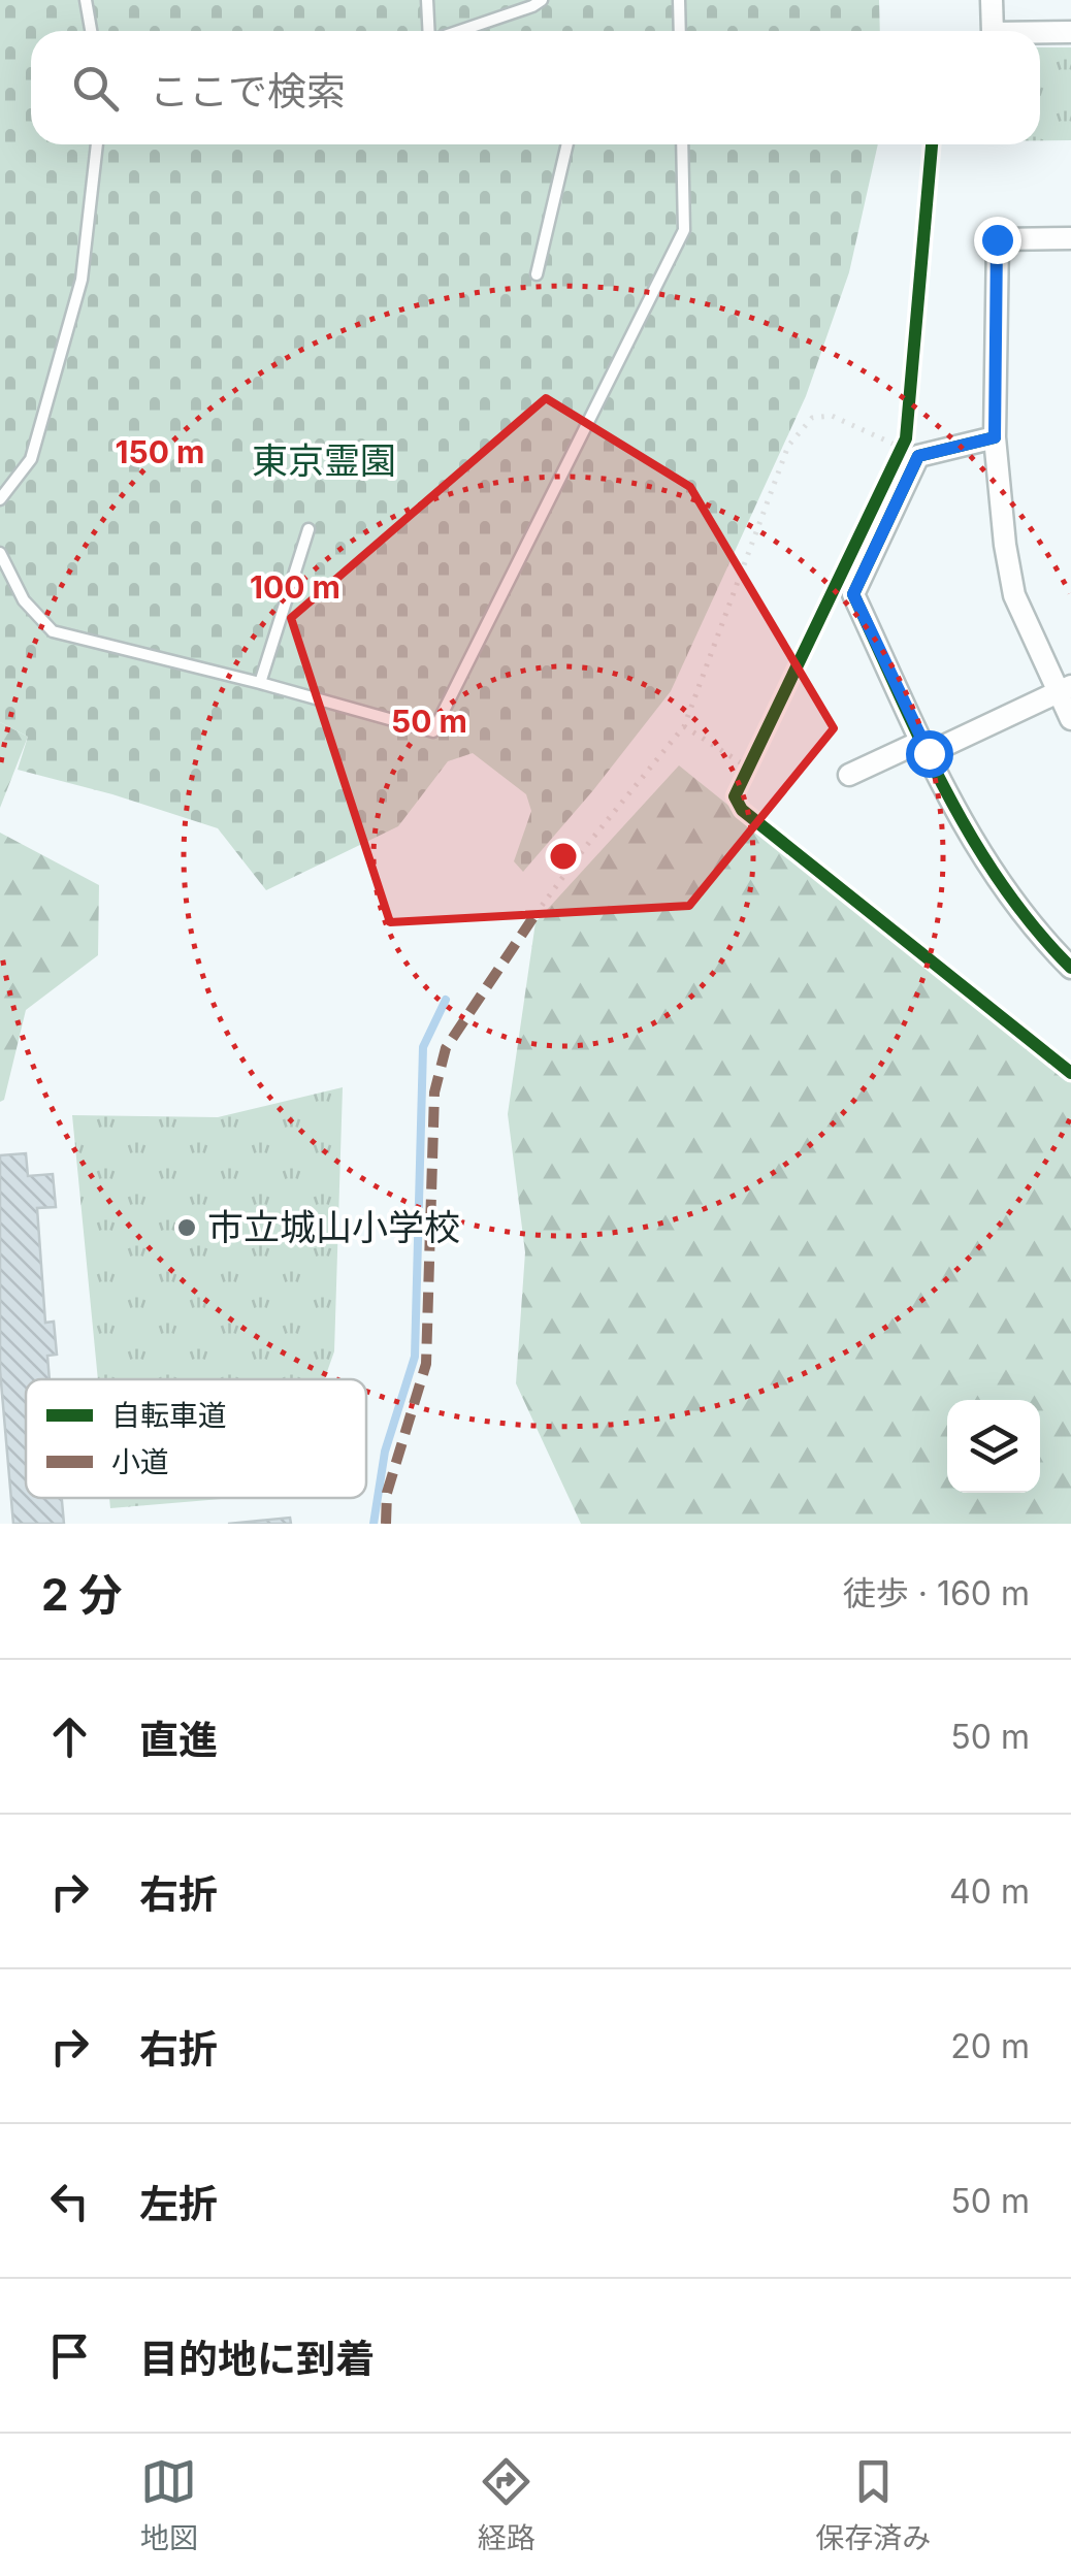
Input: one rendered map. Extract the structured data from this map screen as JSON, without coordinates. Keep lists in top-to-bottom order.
{
  "parks": ["東京霊園"],
  "places": ["市立城山小学校"],
  "legend": ["自転車道", "小道"],
  "page": {
    "search": "ここで検索",
    "heading": ["2 分", "徒歩 · 160 m"],
    "list": [
      ["直進", "50 m"],
      ["右折", "40 m"],
      ["右折", "20 m"],
      ["左折", "50 m"],
      "目的地に到着"
    ],
    "nav": ["地図", "経路", "保存済み"]
  },
  "rings": ["150 m", "100 m", "50 m"]
}
